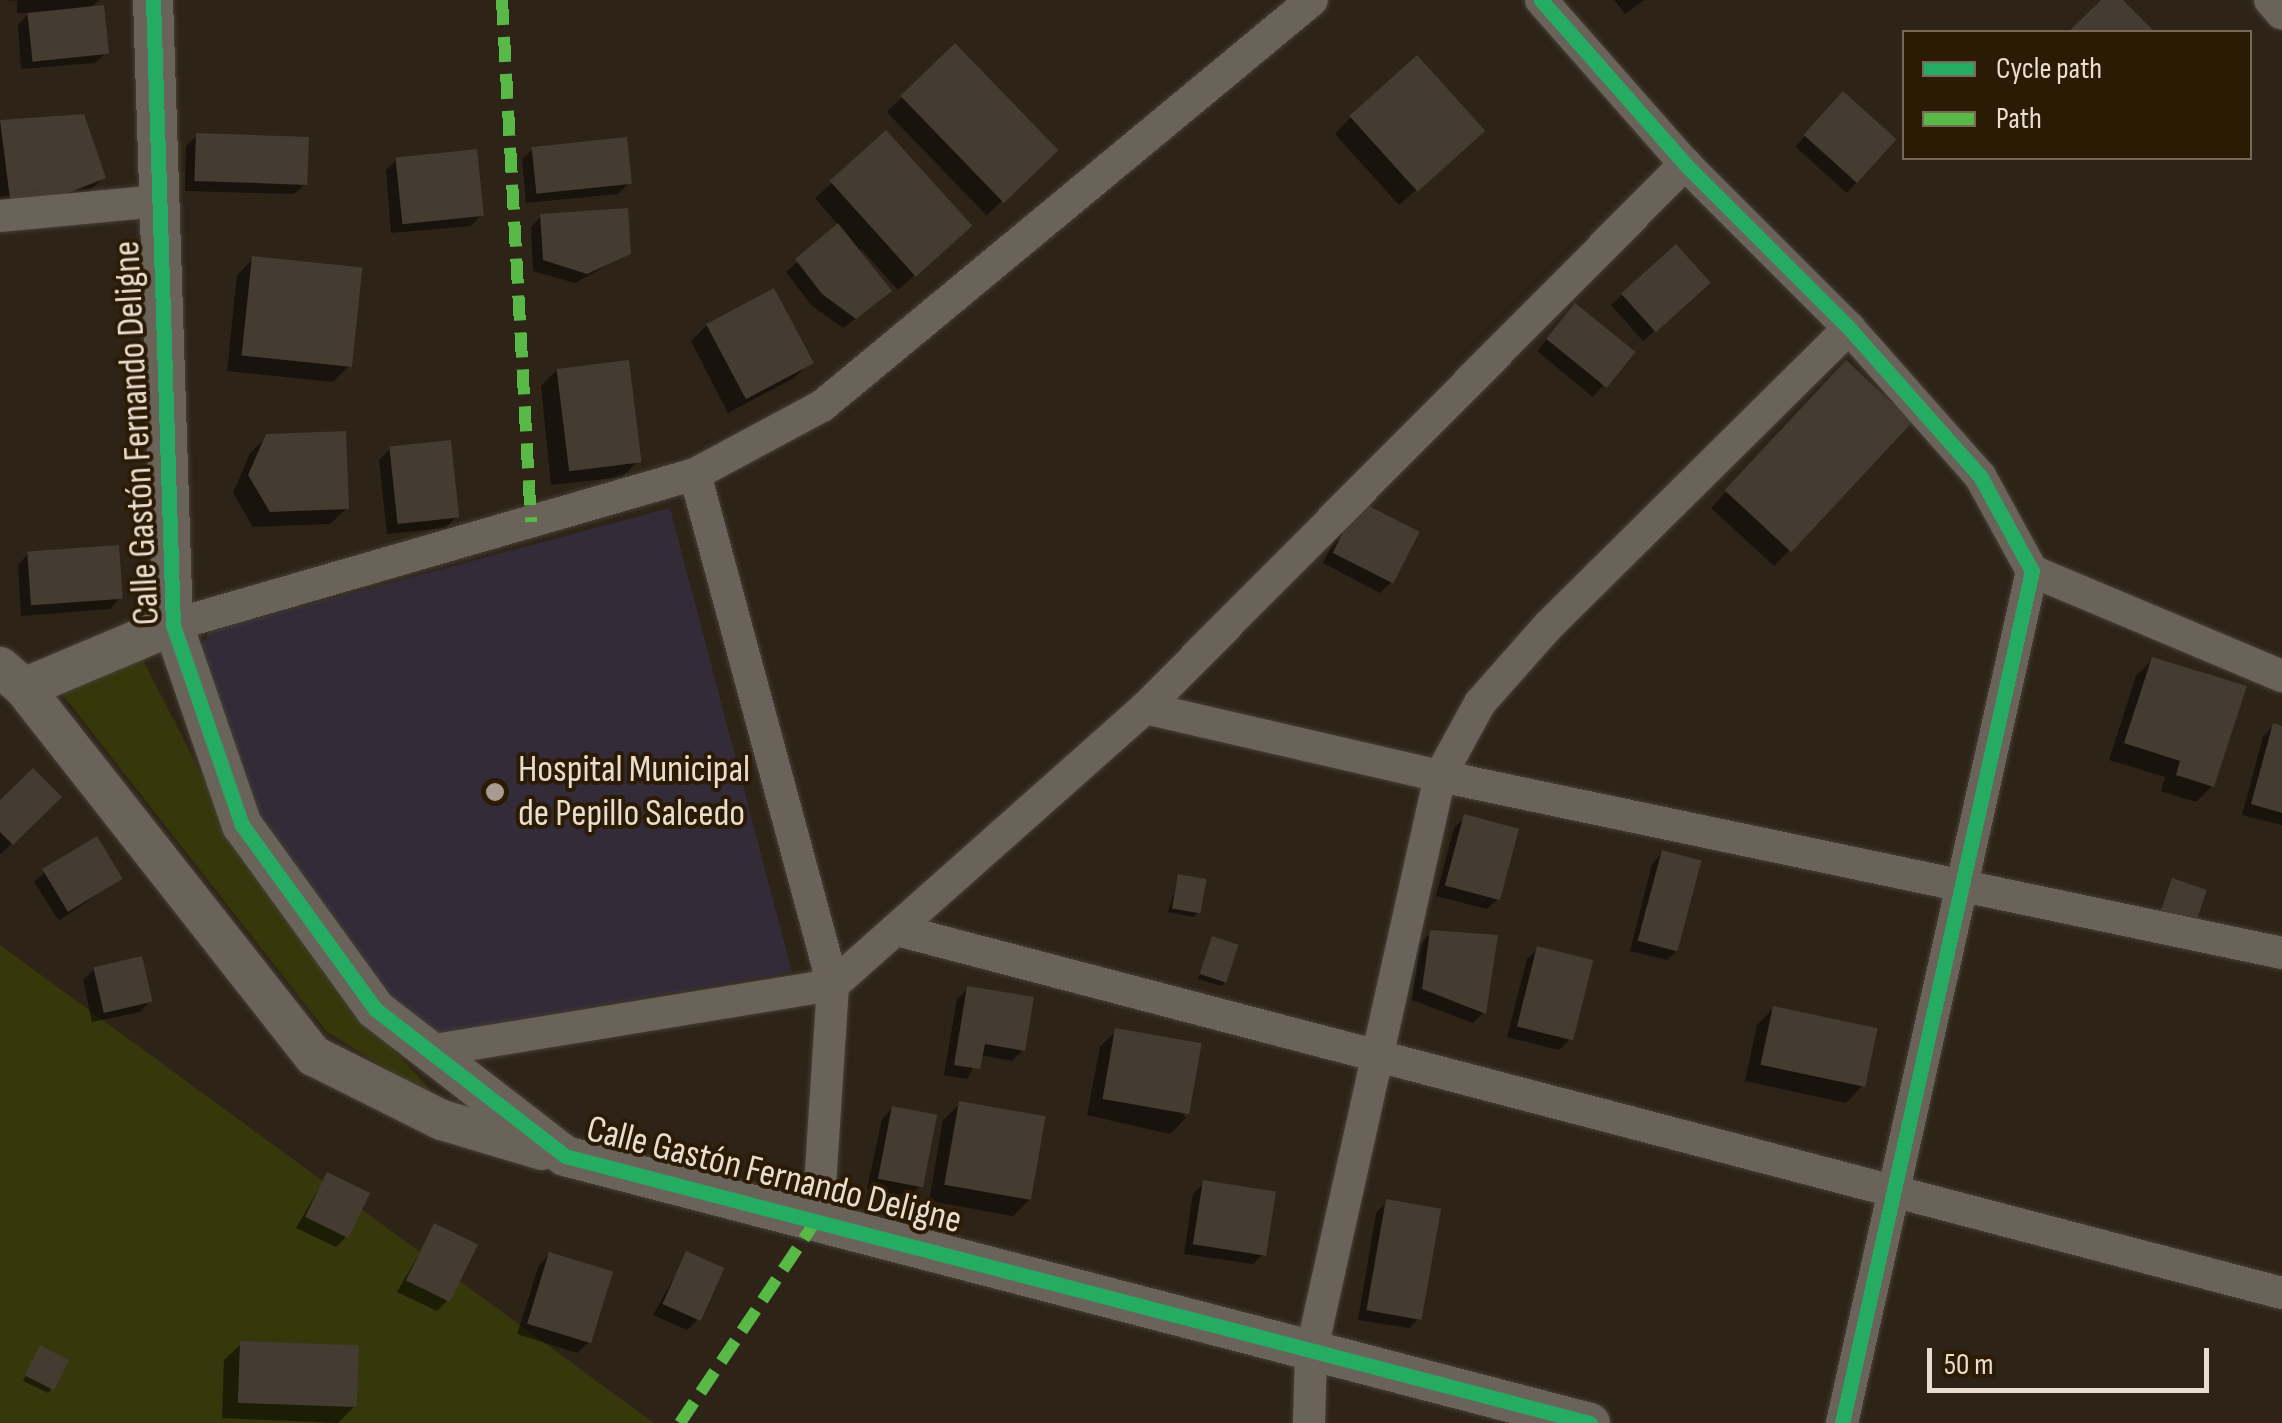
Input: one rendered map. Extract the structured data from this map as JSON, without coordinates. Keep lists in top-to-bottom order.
{
  "streets": {
    "street": ["Calle Gastón Fernando Deligne"]
  },
  "places": ["Hospital Municipal de Pepillo Salcedo"],
  "legend": ["Cycle path", "Path"],
  "scale_bar": "50 m"
}
